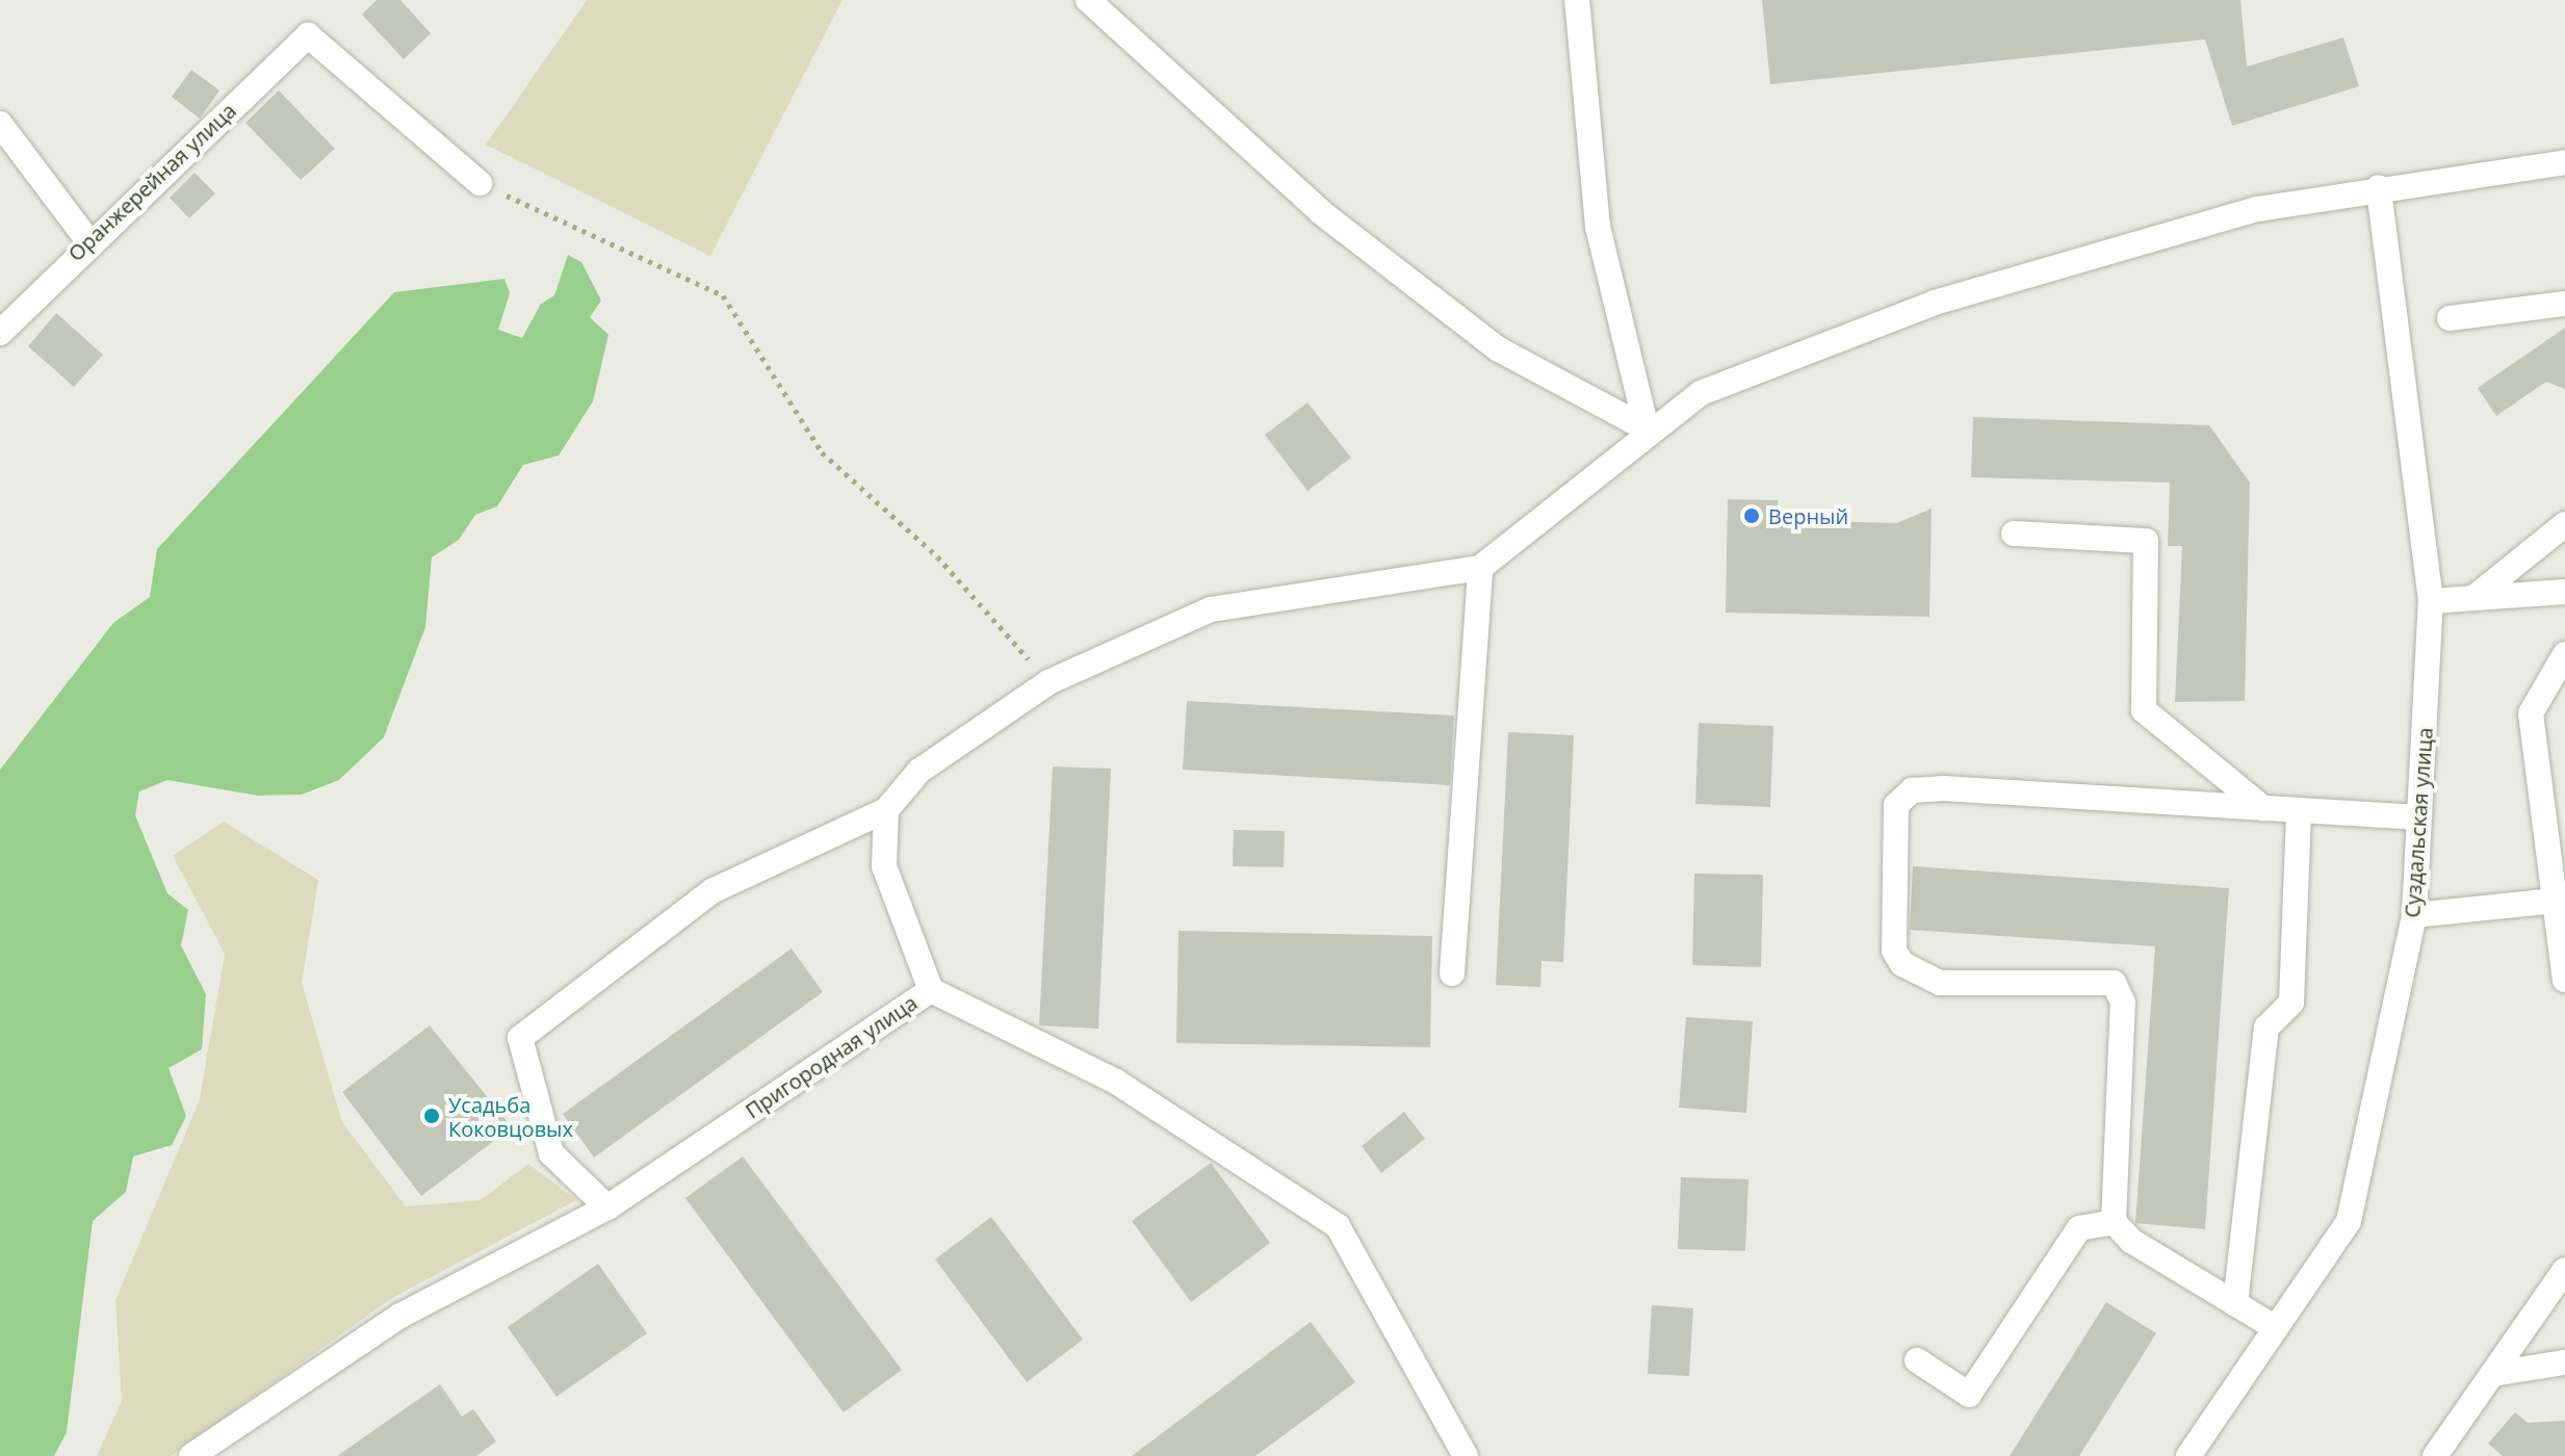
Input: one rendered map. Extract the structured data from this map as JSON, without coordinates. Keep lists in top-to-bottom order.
{
  "streets": {
    "street": ["Оранжерейная улица", "Суздальская улица", "Пригородная улица"]
  },
  "places": ["Верный", "Усадьба Коковцовых"]
}
